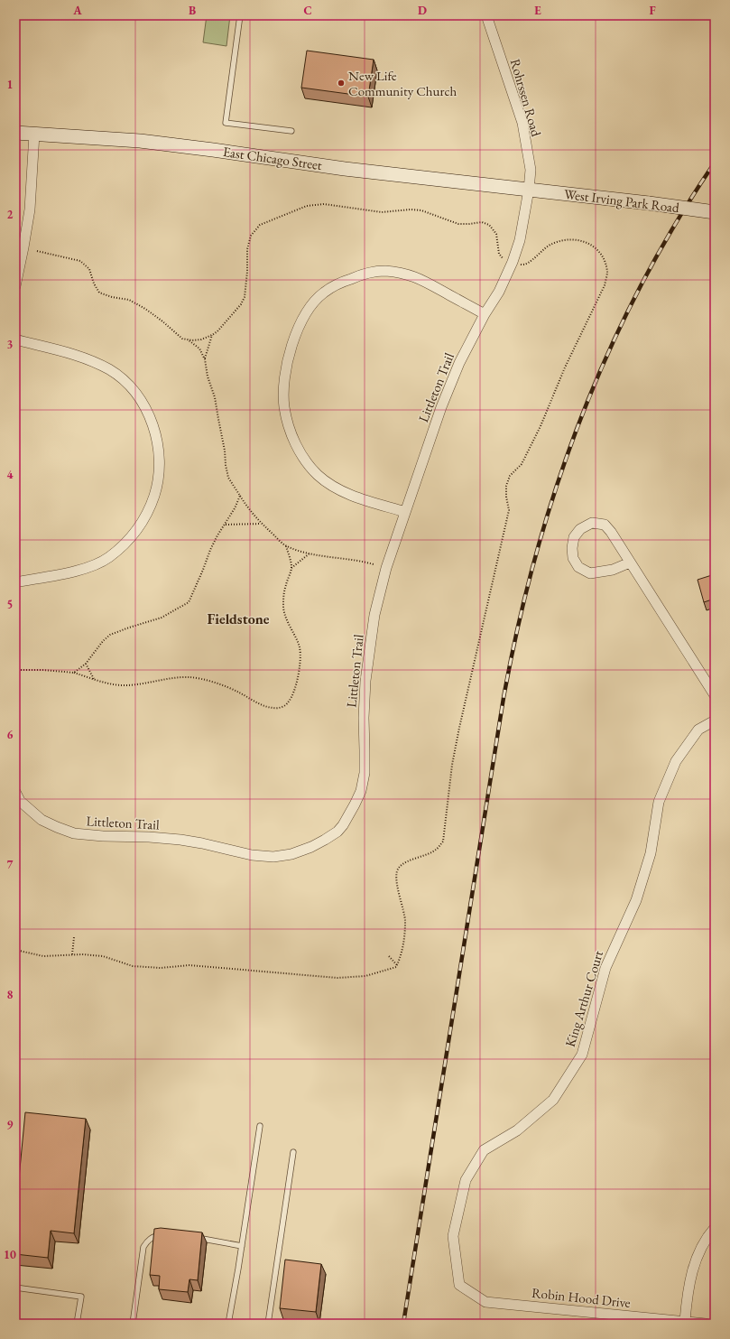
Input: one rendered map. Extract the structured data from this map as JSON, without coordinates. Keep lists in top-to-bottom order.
{
  "streets": {
    "main road": ["East Chicago Street", "West Irving Park Road"],
    "street": [
      "Rohrssen Road",
      "Littleton Trail",
      "King Arthur Court",
      "Robin Hood Drive"
    ]
  },
  "crossings": [
    ["Rohrssen Road", "East Chicago Street"],
    ["Rohrssen Road", "West Irving Park Road"],
    ["Rohrssen Road", "Littleton Trail"],
    ["East Chicago Street", "West Irving Park Road"],
    ["East Chicago Street", "Littleton Trail"],
    ["West Irving Park Road", "Littleton Trail"],
    ["King Arthur Court", "Robin Hood Drive"]
  ],
  "districts": ["Fieldstone"],
  "places": ["New Life Community Church"],
  "grid": {
    "columns": [
      "A",
      "B",
      "C",
      "D",
      "E",
      "F"
    ],
    "rows": [
      "1",
      "2",
      "3",
      "4",
      "5",
      "6",
      "7",
      "8",
      "9",
      "10"
    ]
  }
}
